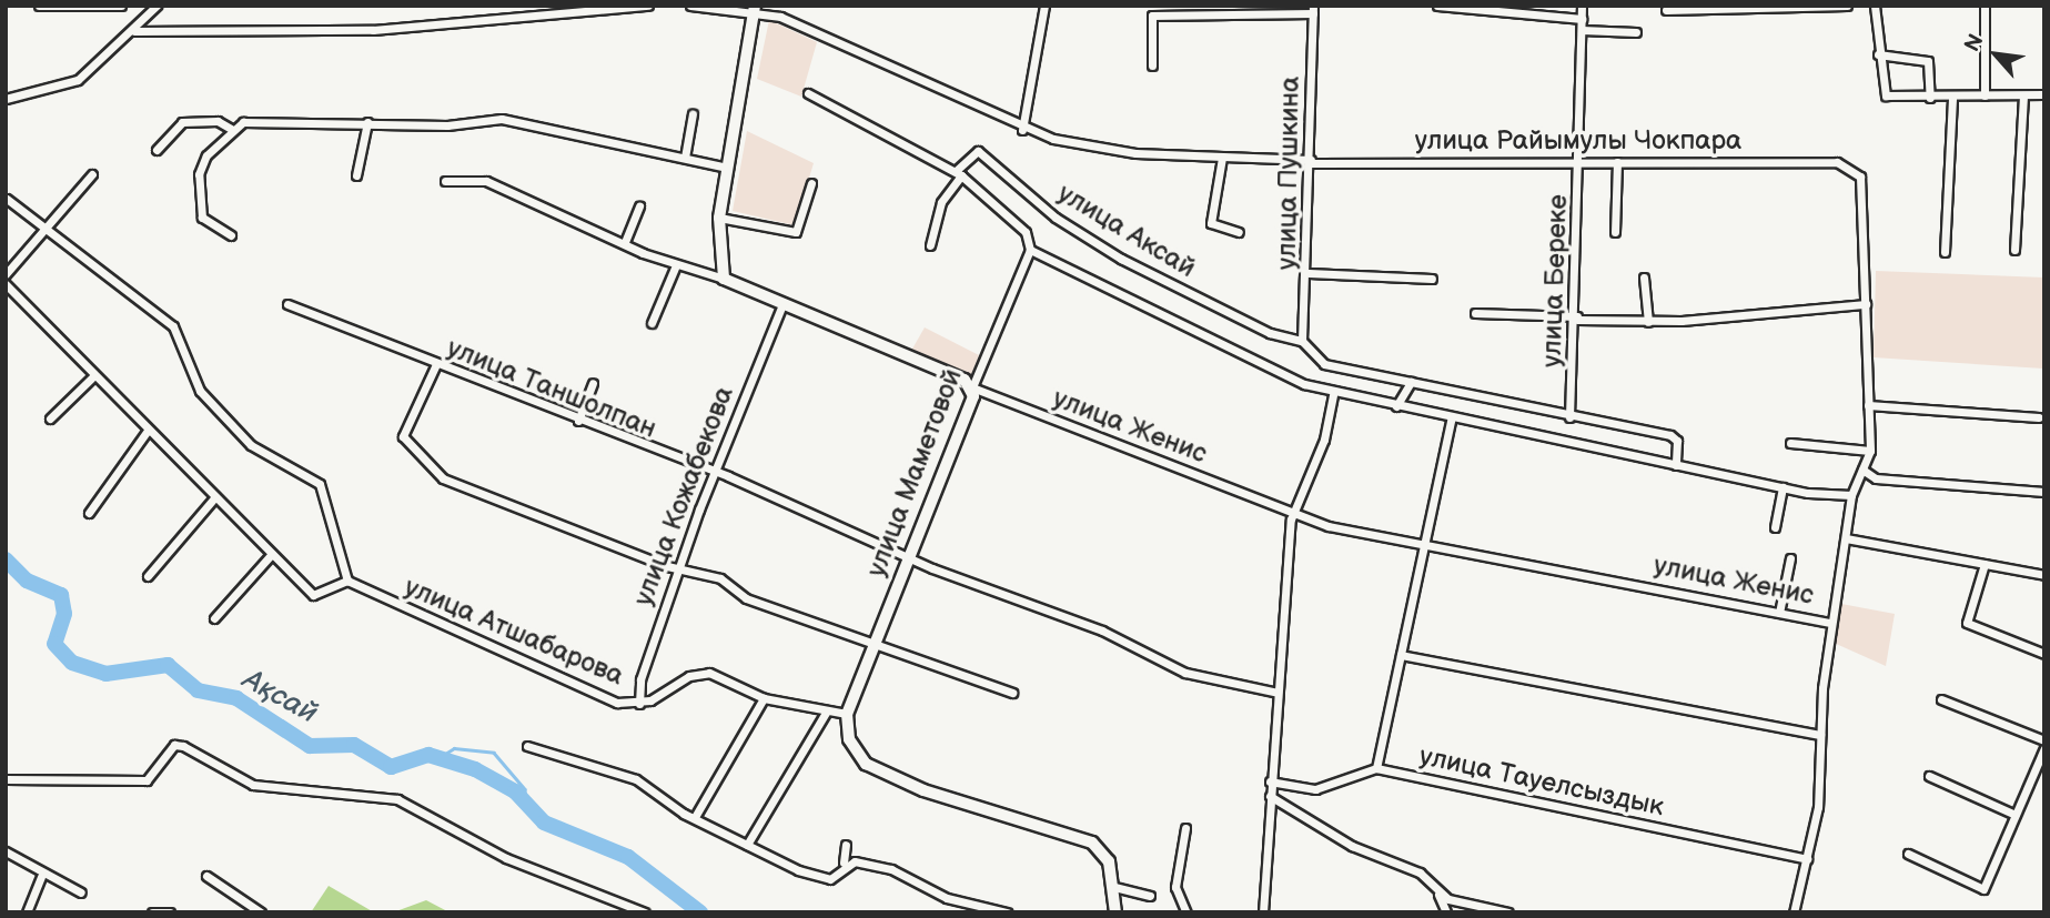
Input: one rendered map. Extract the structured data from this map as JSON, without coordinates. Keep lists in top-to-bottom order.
{
  "streets": {
    "main road": ["улица Женис", "улица Маметовой"],
    "street": [
      "улица Райымулы Чокпара",
      "улица Пушкина",
      "улица Аксай",
      "улица Береке",
      "улица Таншолпан",
      "улица Кожабекова",
      "улица Атшабарова",
      "улица Тауелсыздык"
    ]
  },
  "crossings": [
    ["улица Райымулы Чокпара", "улица Пушкина"],
    ["улица Райымулы Чокпара", "улица Береке"],
    ["улица Пушкина", "улица Аксай"],
    ["улица Аксай", "улица Береке"],
    ["улица Аксай", "улица Маметовой"],
    ["улица Таншолпан", "улица Маметовой"],
    ["улица Таншолпан", "улица Кожабекова"],
    ["улица Женис", "улица Маметовой"],
    ["улица Женис", "улица Кожабекова"],
    ["улица Маметовой", "улица Атшабарова"],
    ["улица Кожабекова", "улица Атшабарова"]
  ],
  "water": ["Ақсай"],
  "north": "top left"
}
